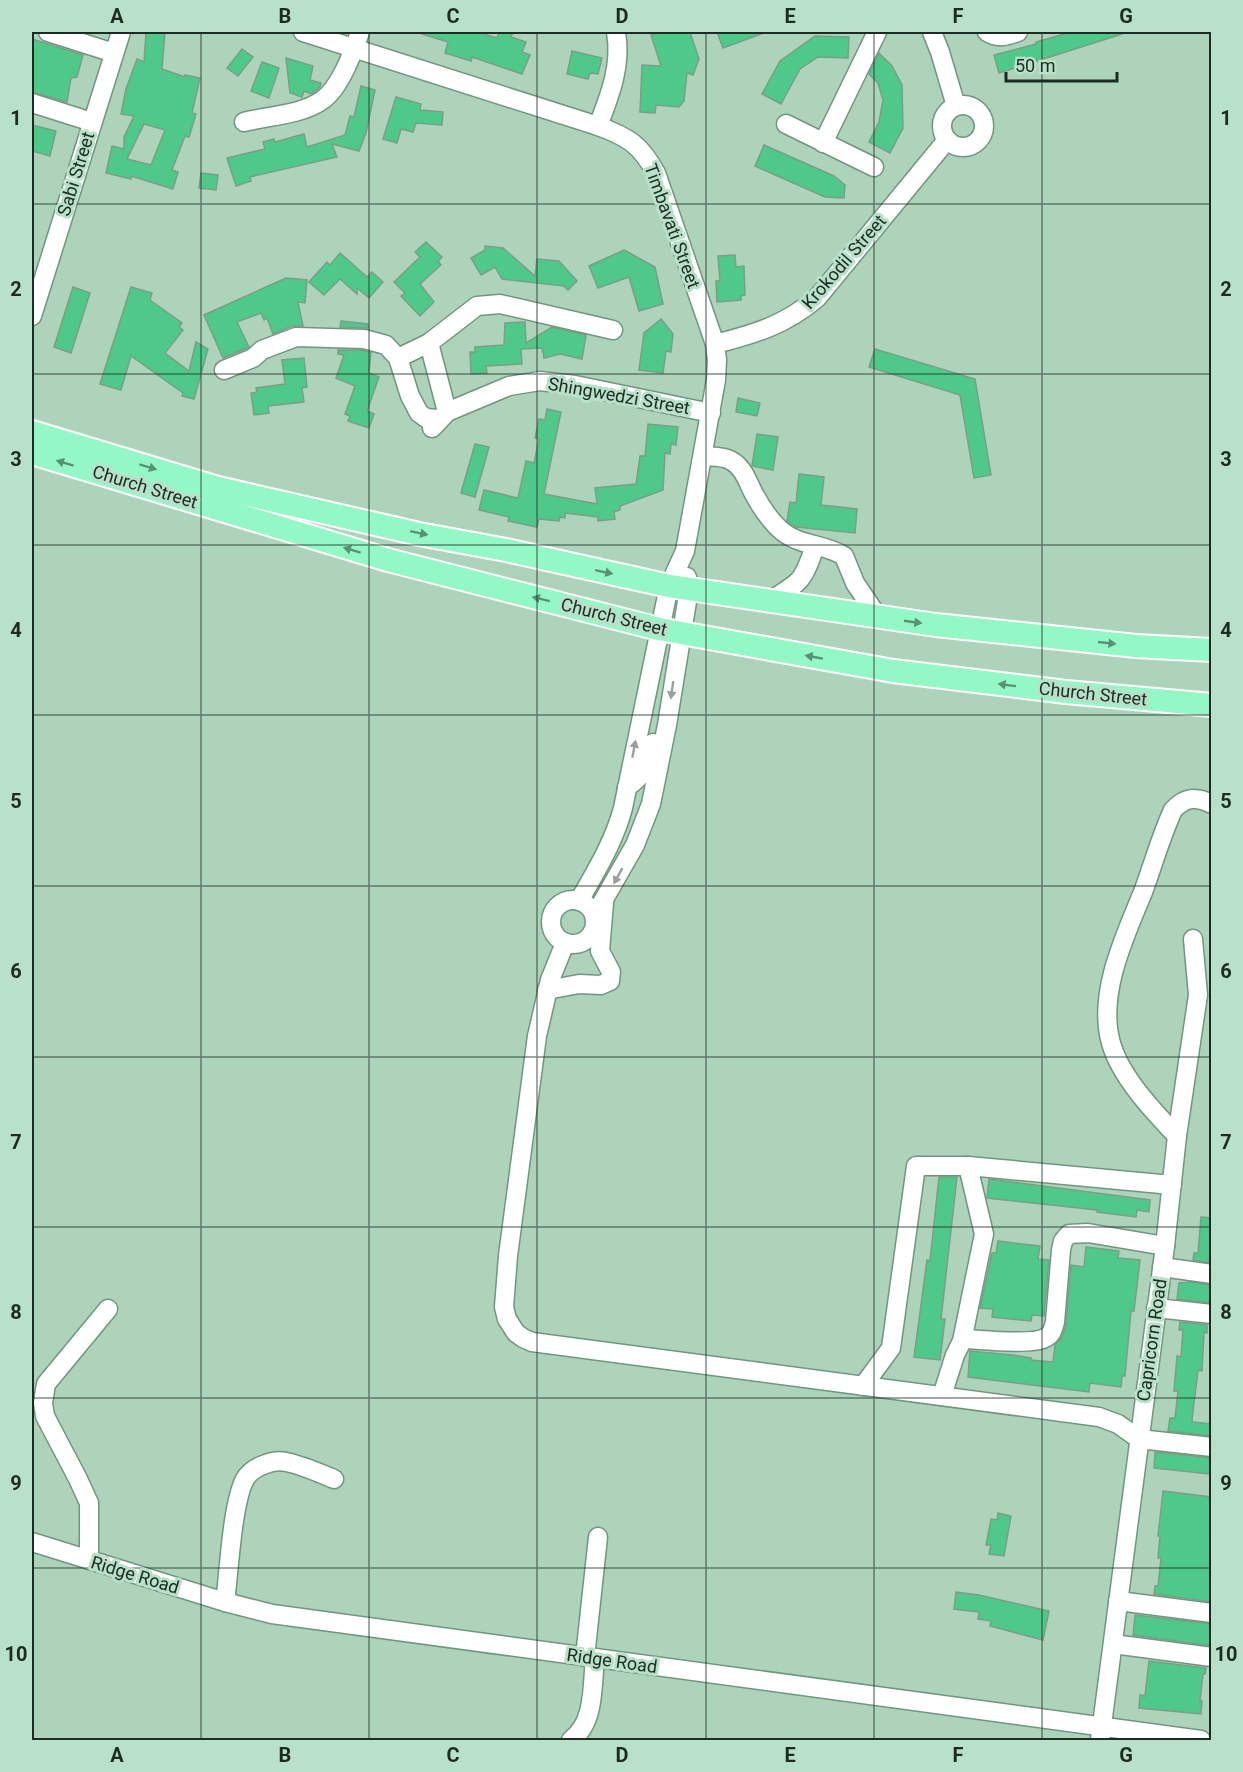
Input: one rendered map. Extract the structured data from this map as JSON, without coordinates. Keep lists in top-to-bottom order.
{
  "streets": {
    "main road": ["Church Street"],
    "street": [
      "Sabi Street",
      "Timbavati Street",
      "Krokodil Street",
      "Shingwedzi Street",
      "Capricorn Road",
      "Ridge Road"
    ]
  },
  "crossings": [
    ["Timbavati Street", "Krokodil Street"],
    ["Timbavati Street", "Shingwedzi Street"],
    ["Timbavati Street", "Church Street"],
    ["Capricorn Road", "Ridge Road"]
  ],
  "scale_bar": "50 m",
  "grid": {
    "columns": [
      "A",
      "B",
      "C",
      "D",
      "E",
      "F",
      "G"
    ],
    "rows": [
      "1",
      "2",
      "3",
      "4",
      "5",
      "6",
      "7",
      "8",
      "9",
      "10"
    ]
  }
}
